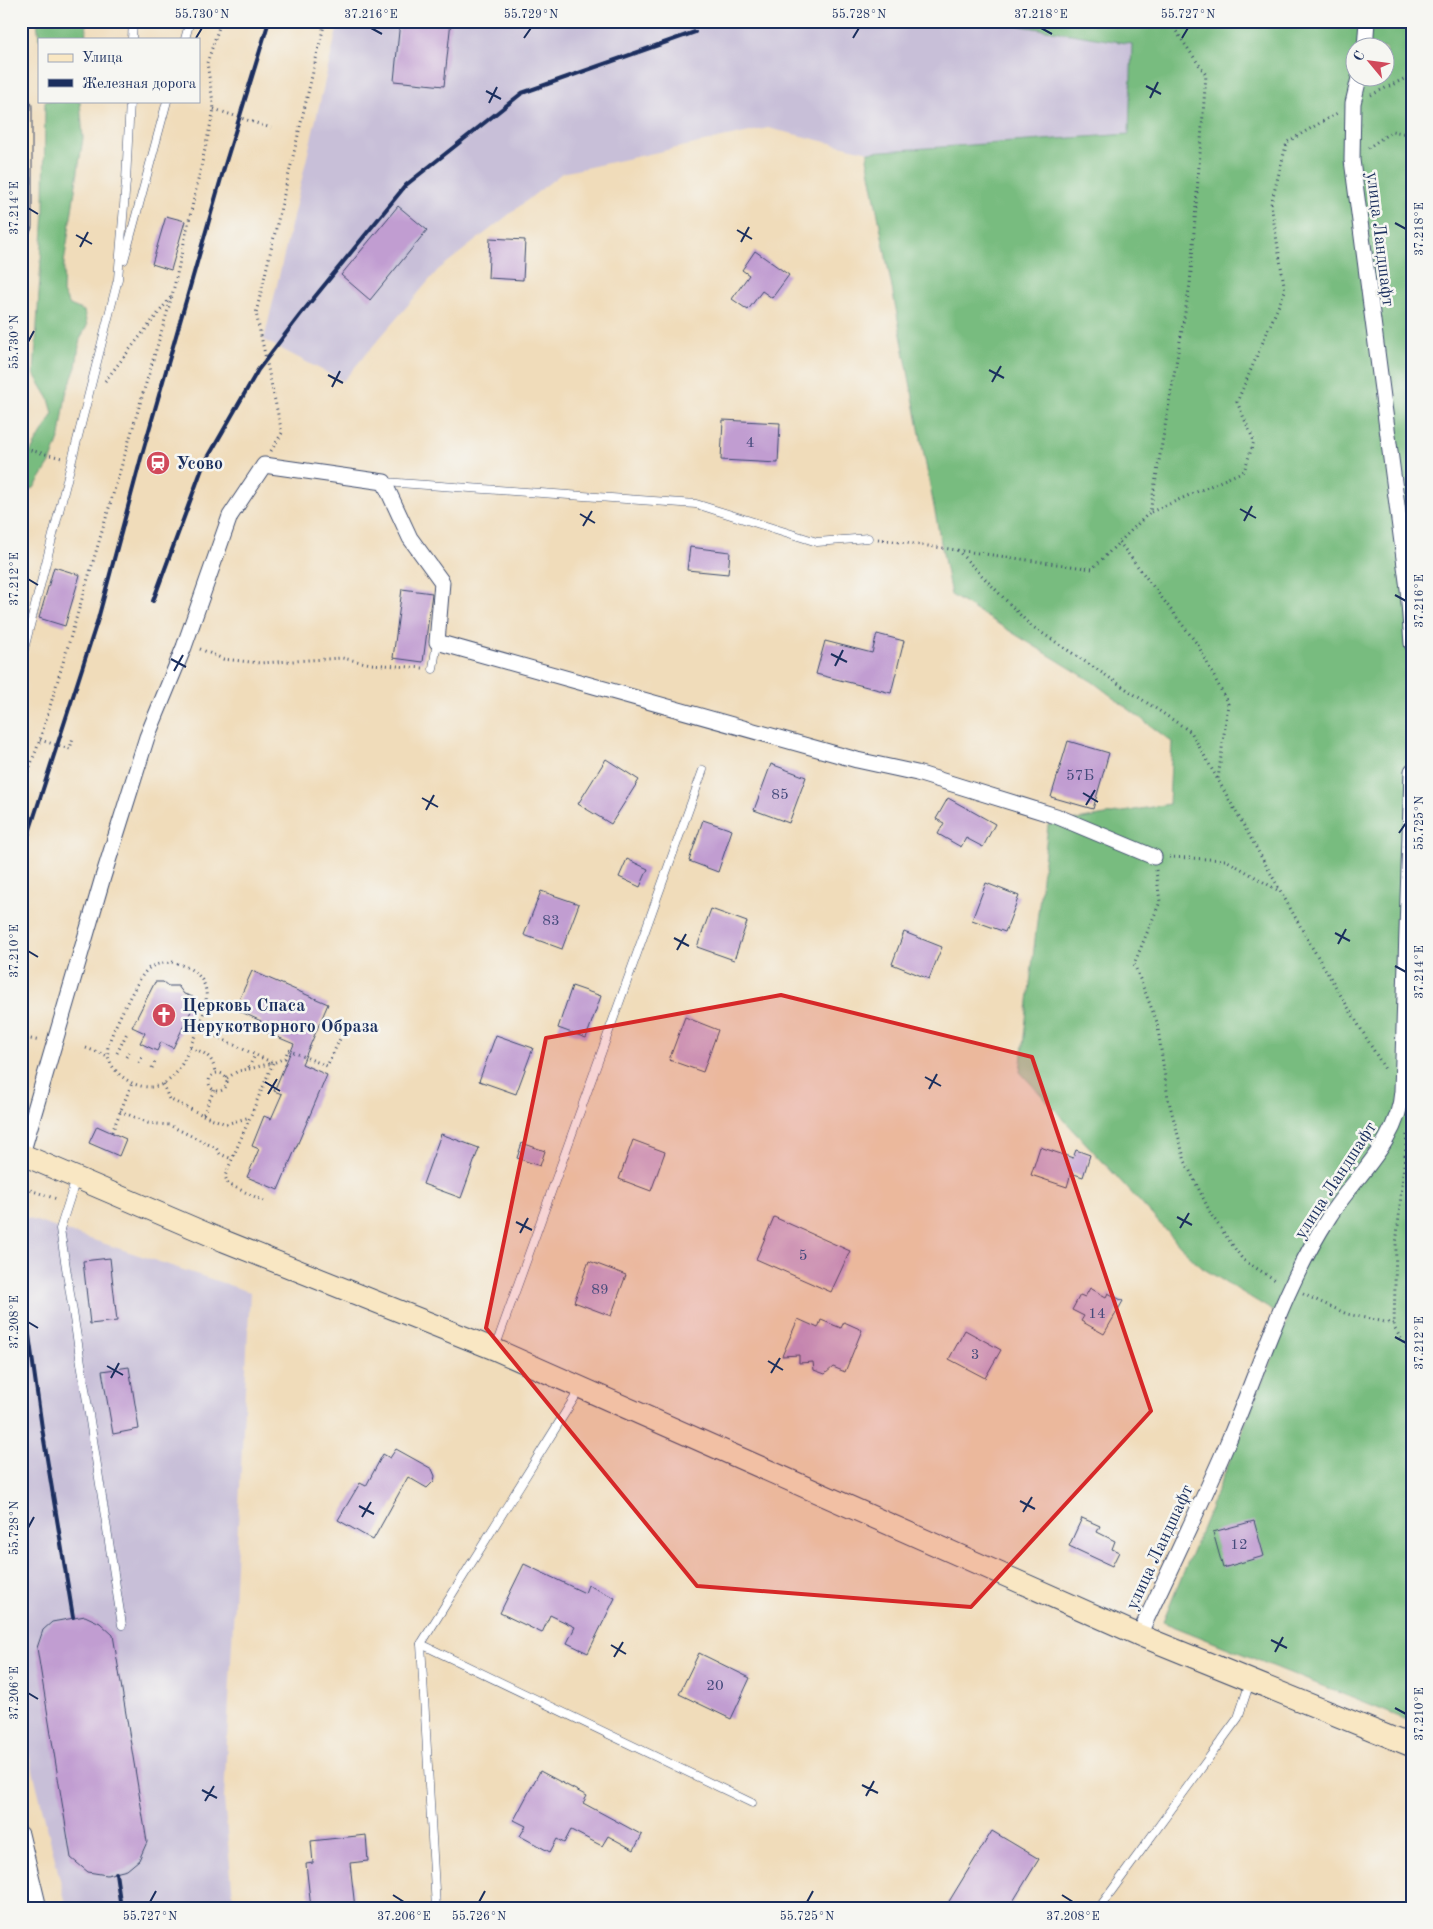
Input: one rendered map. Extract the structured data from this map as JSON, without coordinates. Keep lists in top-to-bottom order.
{
  "streets": {
    "street": ["улица Ландшафт"]
  },
  "places": {
    "station": ["Усово"],
    "church": ["Церковь Спаса Нерукотворного Образа"]
  },
  "house_numbers": [
    "4",
    "57Б",
    "85",
    "83",
    "5",
    "89",
    "14",
    "3",
    "12",
    "20"
  ],
  "legend": ["Улица", "Железная дорога"],
  "north": "top left",
  "coordinates": [
    "55.730°N",
    "37.216°E",
    "55.729°N",
    "55.728°N",
    "37.218°E",
    "55.727°N",
    "37.214°E",
    "37.212°E",
    "55.725°N",
    "37.210°E",
    "37.208°E",
    "37.206°E",
    "55.726°N"
  ]
}
